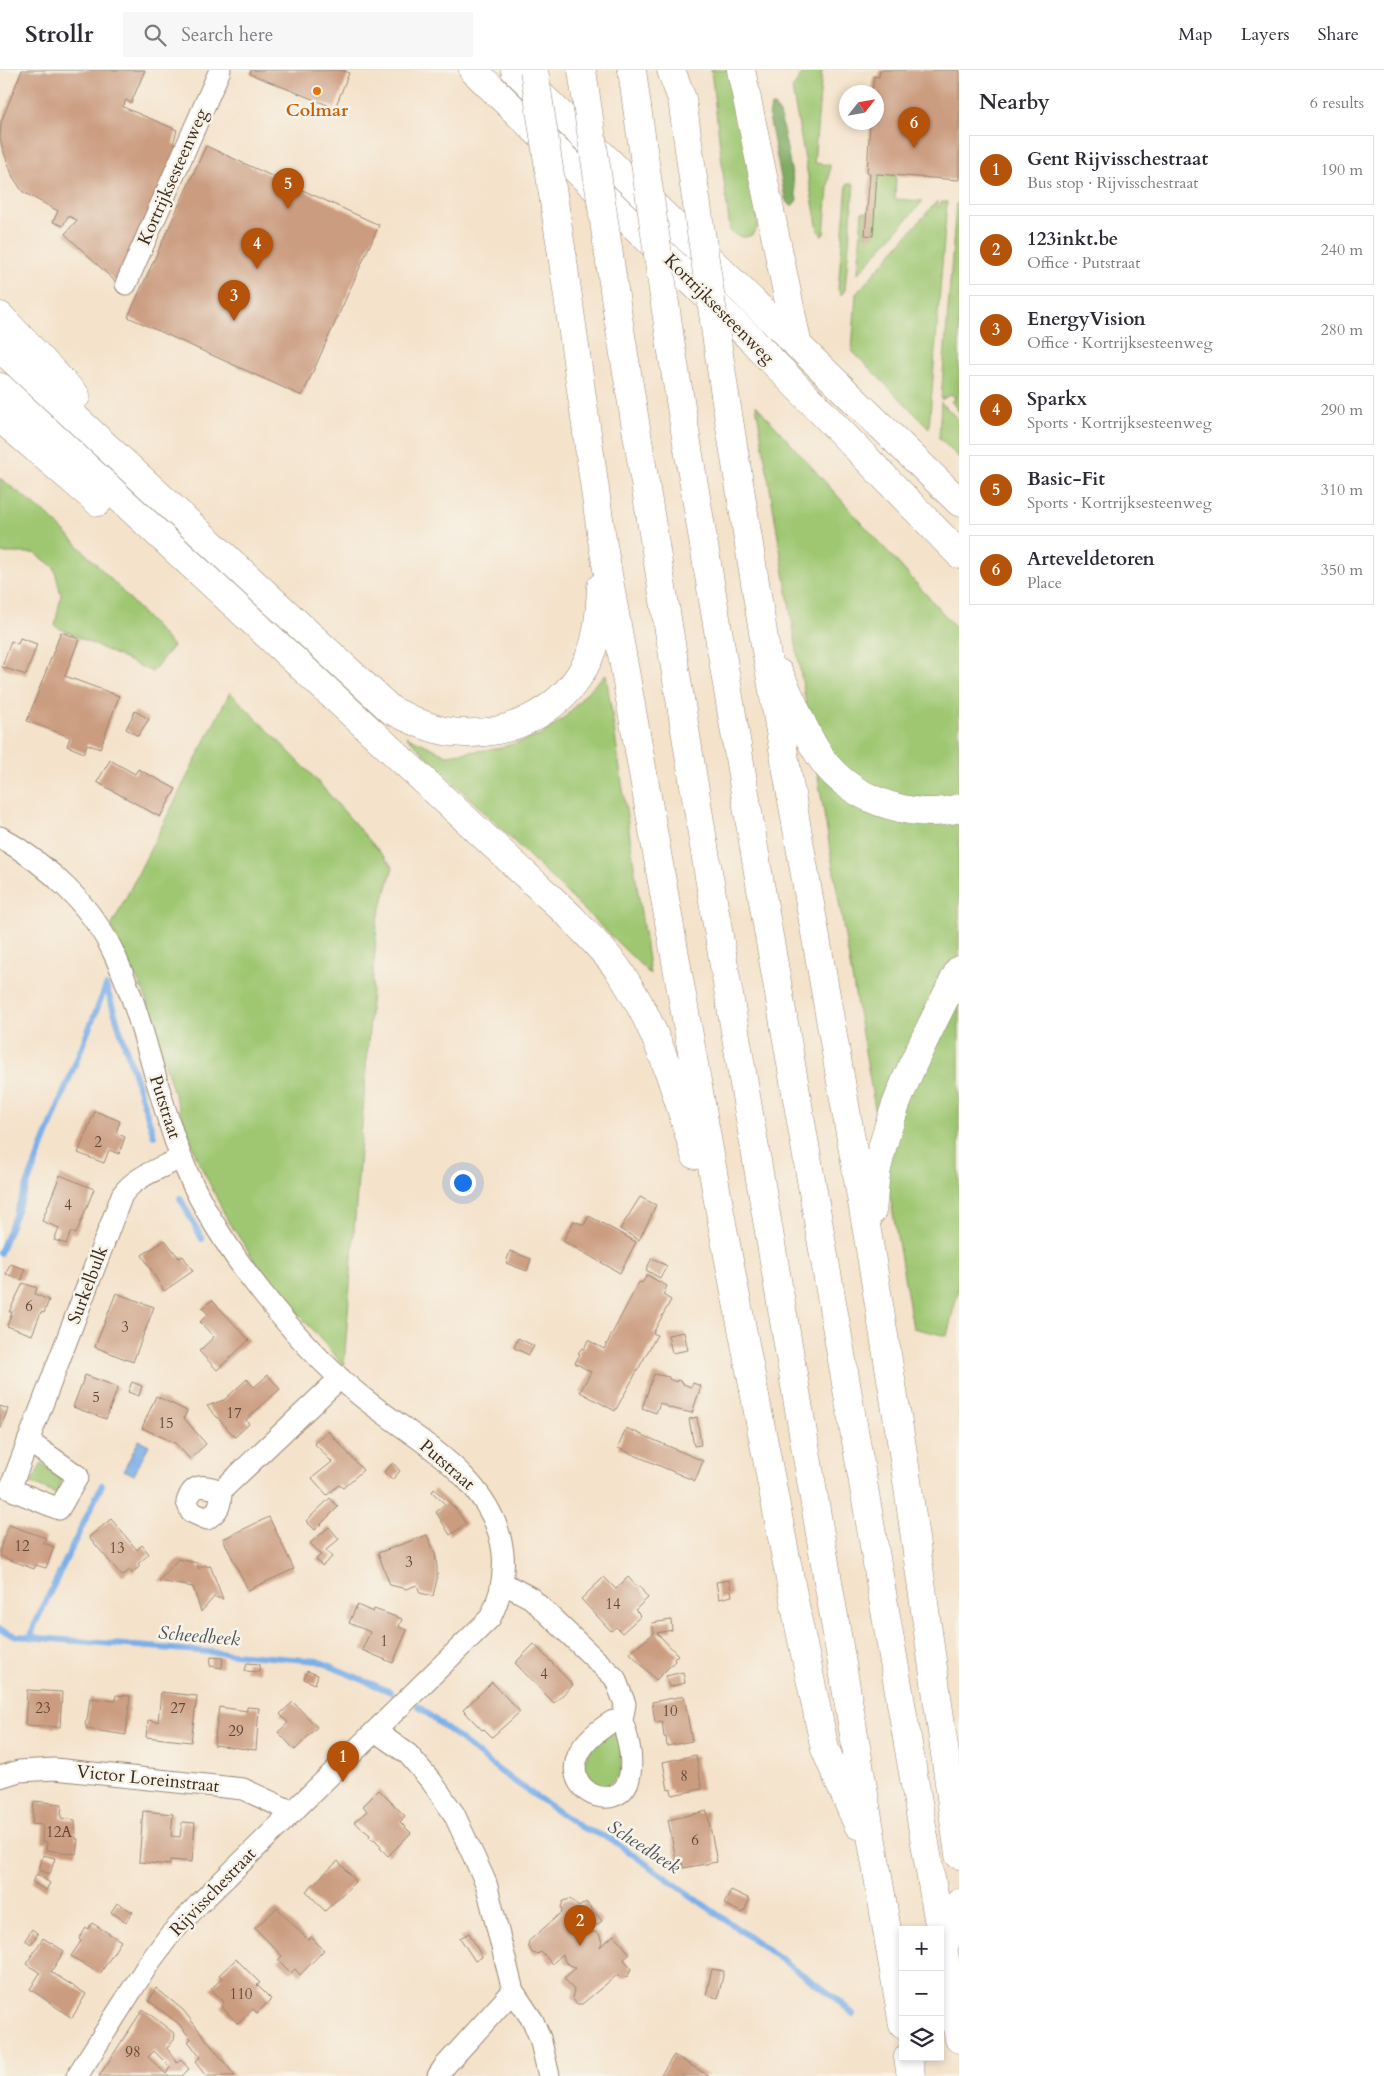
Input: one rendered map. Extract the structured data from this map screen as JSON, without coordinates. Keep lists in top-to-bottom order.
{
  "streets": {
    "main road": ["Kortrijksesteenweg"],
    "street": [
      "Putstraat",
      "Surkelbulk",
      "Victor Loreinstraat",
      "Rijvisschestraat"
    ]
  },
  "crossings": [
    ["Putstraat", "Surkelbulk"],
    ["Putstraat", "Rijvisschestraat"],
    ["Victor Loreinstraat", "Rijvisschestraat"]
  ],
  "water": ["Scheedbeek"],
  "places": ["Colmar"],
  "house_numbers": [
    "2",
    "4",
    "6",
    "3",
    "5",
    "17",
    "15",
    "12",
    "13",
    "3",
    "14",
    "1",
    "4",
    "23",
    "27",
    "10",
    "29",
    "8",
    "12A",
    "6",
    "110",
    "98"
  ],
  "north": "top right",
  "page": {
    "header": "Strollr",
    "search": "Search here",
    "nav": ["Map", "Layers", "Share"],
    "heading": ["Nearby", "6 results"],
    "pins": [
      "6",
      "5",
      "4",
      "3",
      "1",
      "2"
    ],
    "list": [
      {
        "mark": "1",
        "name": "Gent Rijvisschestraat",
        "note": "Bus stop · Rijvisschestraat",
        "value": "190 m"
      },
      {
        "mark": "2",
        "name": "123inkt.be",
        "note": "Office · Putstraat",
        "value": "240 m"
      },
      {
        "mark": "3",
        "name": "EnergyVision",
        "note": "Office · Kortrijksesteenweg",
        "value": "280 m"
      },
      {
        "mark": "4",
        "name": "Sparkx",
        "note": "Sports · Kortrijksesteenweg",
        "value": "290 m"
      },
      {
        "mark": "5",
        "name": "Basic-Fit",
        "note": "Sports · Kortrijksesteenweg",
        "value": "310 m"
      },
      {
        "mark": "6",
        "name": "Arteveldetoren",
        "note": "Place",
        "value": "350 m"
      }
    ],
    "map_buttons": ["+", "−"]
  }
}
